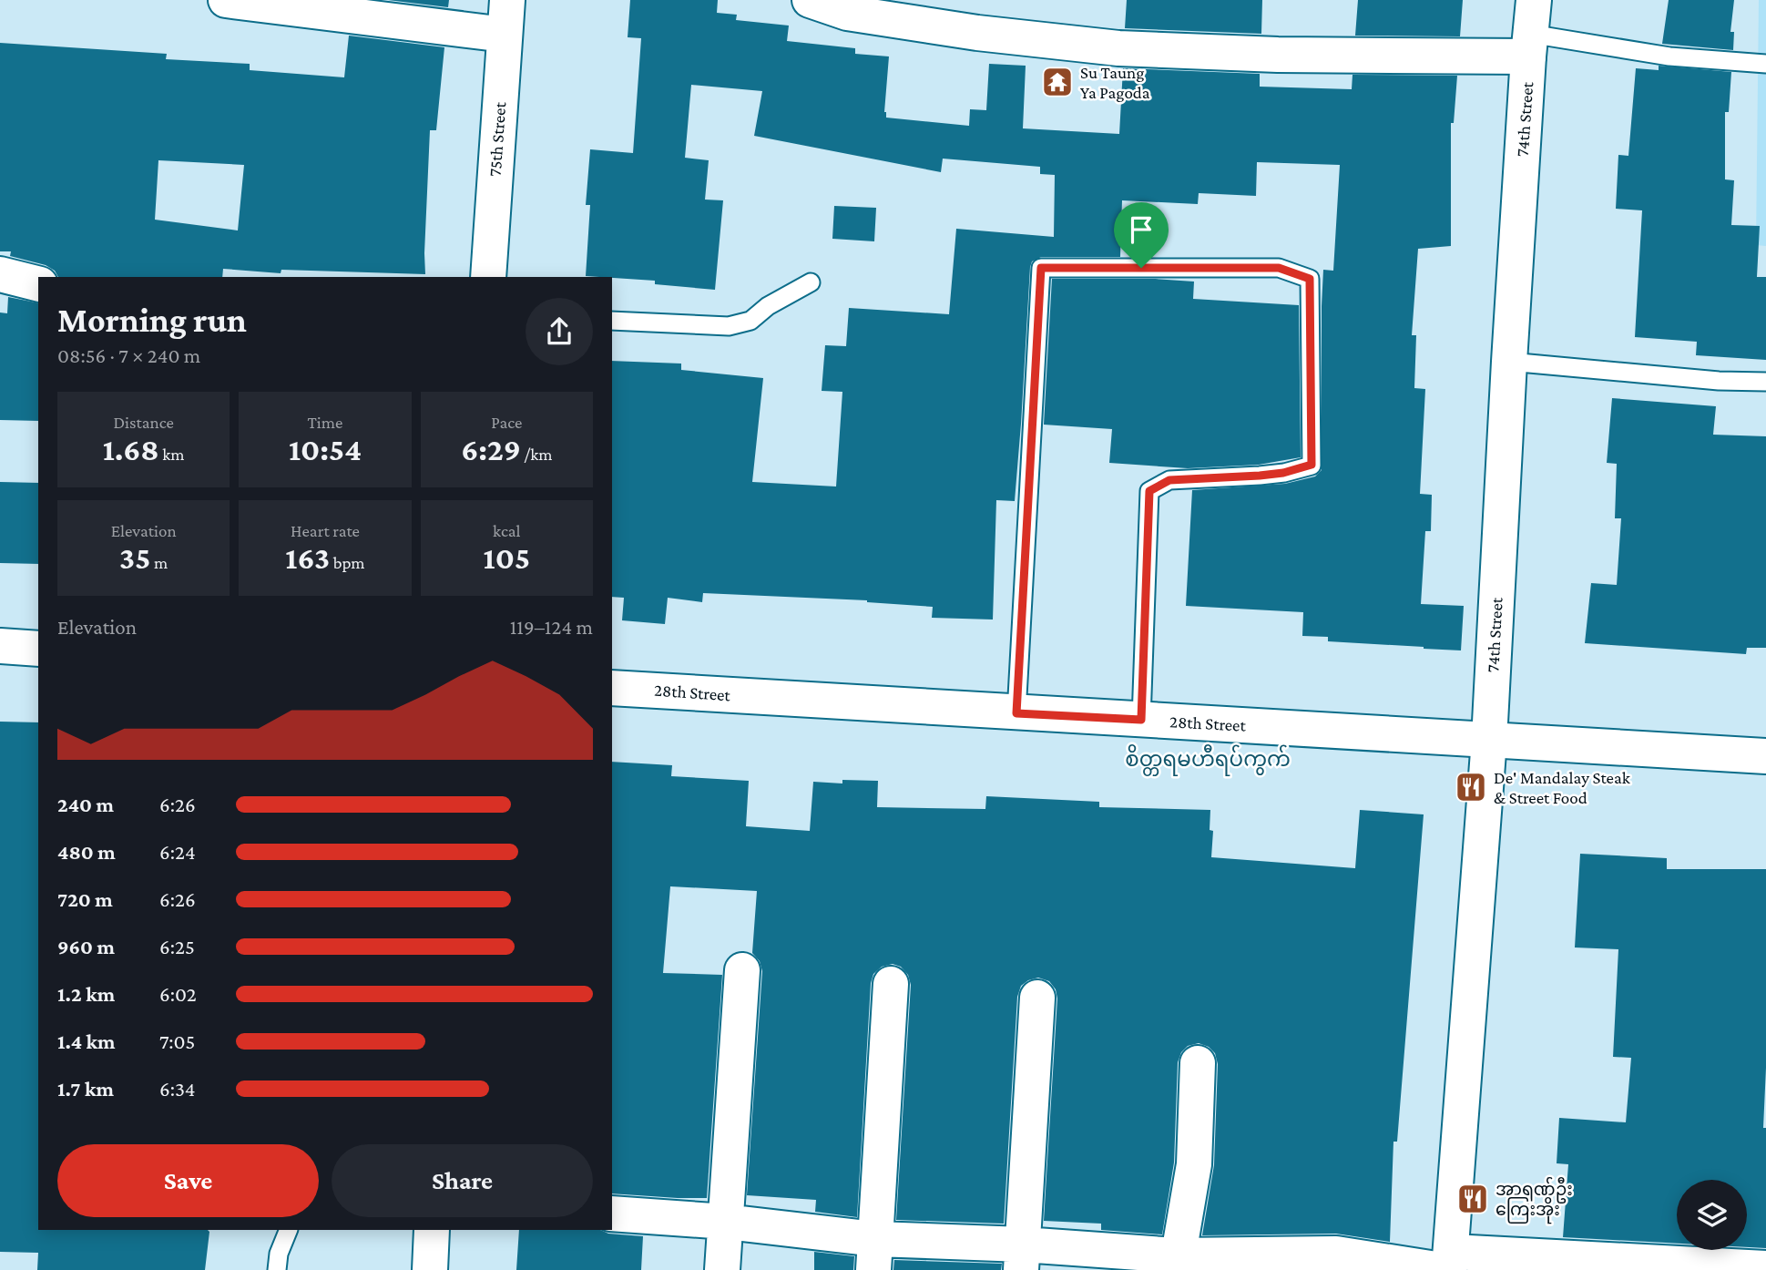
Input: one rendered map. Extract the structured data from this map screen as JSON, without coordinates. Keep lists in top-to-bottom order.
{
  "streets": {
    "street": ["74th Street", "75th Street", "28th Street"]
  },
  "crossings": [
    ["74th Street", "28th Street"]
  ],
  "districts": ["စိတ္တရမဟီရပ်ကွက်"],
  "places": {
    "temple": ["Su Taung Ya Pagoda"],
    "restaurant": ["De' Mandalay Steak & Street Food", "အာရုဏ်ဦး ကြေးအိုး"]
  },
  "page": {
    "heading": ["Morning run", "08:56 · 7 × 240 m"],
    "stats": [
      ["Distance", "1.68 km"],
      ["Time", "10:54"],
      ["Pace", "6:29 /km"],
      ["Elevation", "35 m"],
      ["Heart rate", "163 bpm"],
      ["kcal", "105"]
    ],
    "chart": ["Elevation", "119–124 m"],
    "list": [
      {
        "name": "240 m",
        "note": "6:26"
      },
      {
        "name": "480 m",
        "note": "6:24"
      },
      {
        "name": "720 m",
        "note": "6:26"
      },
      {
        "name": "960 m",
        "note": "6:25"
      },
      {
        "name": "1.2 km",
        "note": "6:02"
      },
      {
        "name": "1.4 km",
        "note": "7:05"
      },
      {
        "name": "1.7 km",
        "note": "6:34"
      }
    ],
    "buttons": ["Save", "Share"]
  }
}
